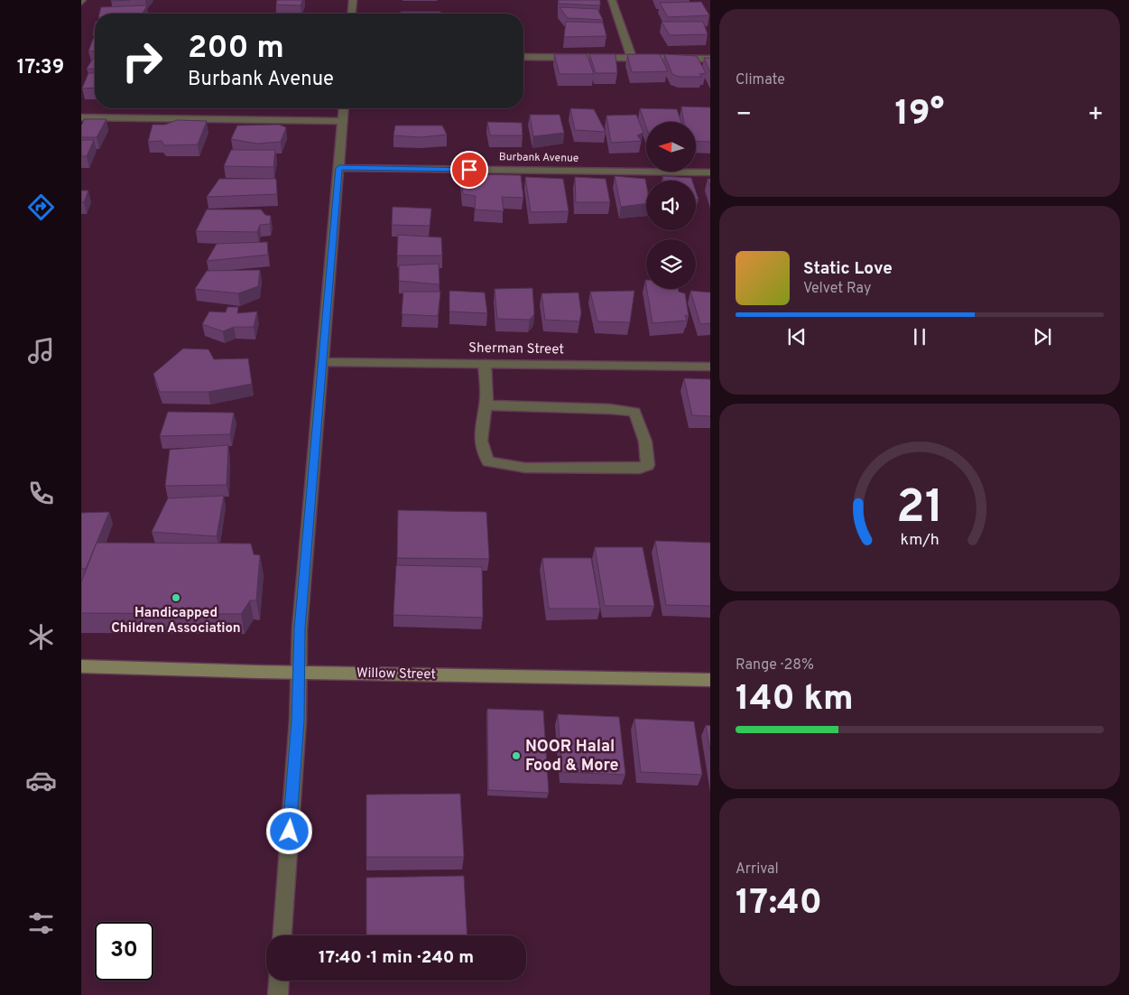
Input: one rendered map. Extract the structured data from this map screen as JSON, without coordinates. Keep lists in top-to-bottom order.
{
  "streets": {
    "street": ["Burbank Avenue", "Sherman Street", "Willow Street"]
  },
  "places": ["Handicapped Children Association", "NOOR Halal Food & More"],
  "north": "left",
  "page": {
    "tabs": "17:39",
    "tile": [
      "Climate",
      ["Range · 28%", "140 km"],
      ["Arrival", "17:40"]
    ],
    "turn": ["200 m", "Burbank Avenue"],
    "heat": ["−", "19°", "+"],
    "song": ["Static Love", "Velvet Ray"],
    "limit": "30",
    "trip": "17:40 · 1 min · 240 m",
    "gauge": ["21", "km/h"]
  }
}
